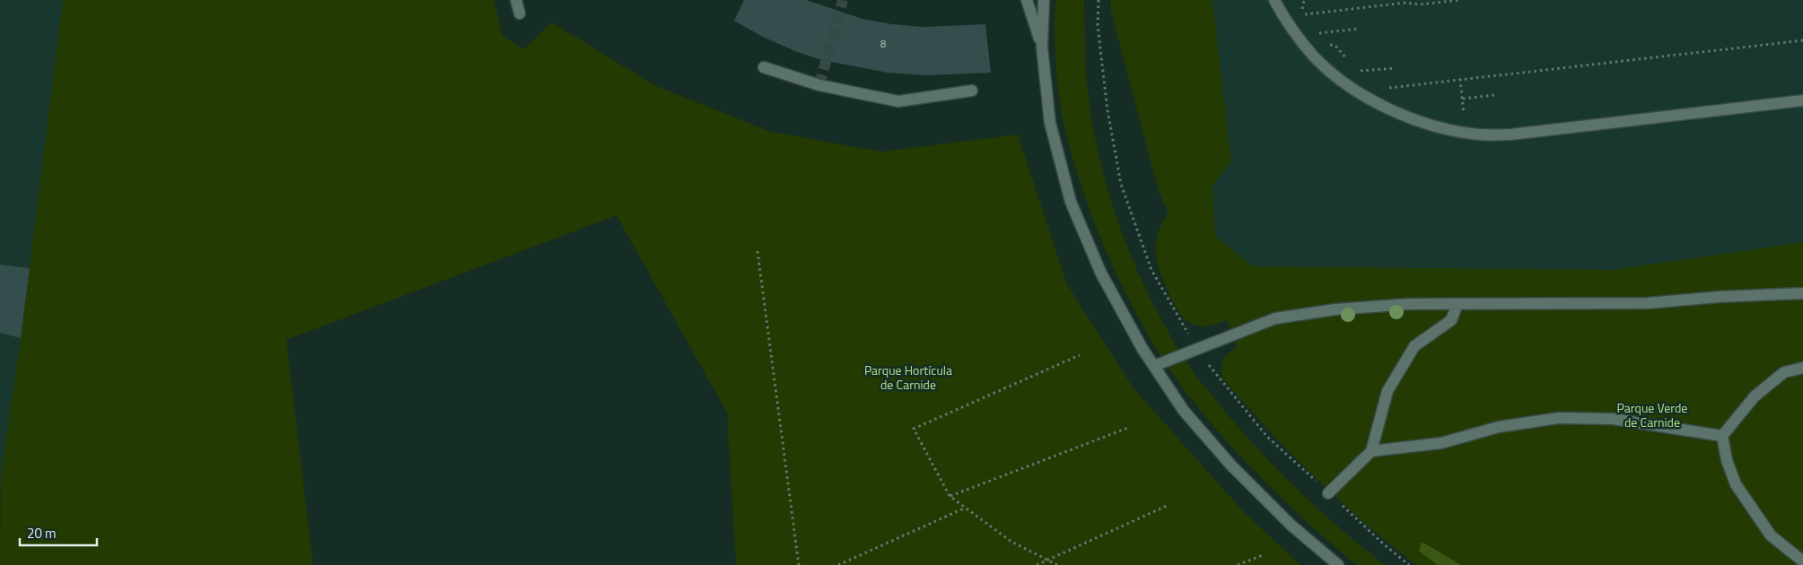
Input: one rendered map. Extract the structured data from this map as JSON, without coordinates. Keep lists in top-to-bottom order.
{
  "parks": ["Parque Hortícula de Carnide", "Parque Verde de Carnide"],
  "house_numbers": ["8"],
  "scale_bar": "20 m"
}
